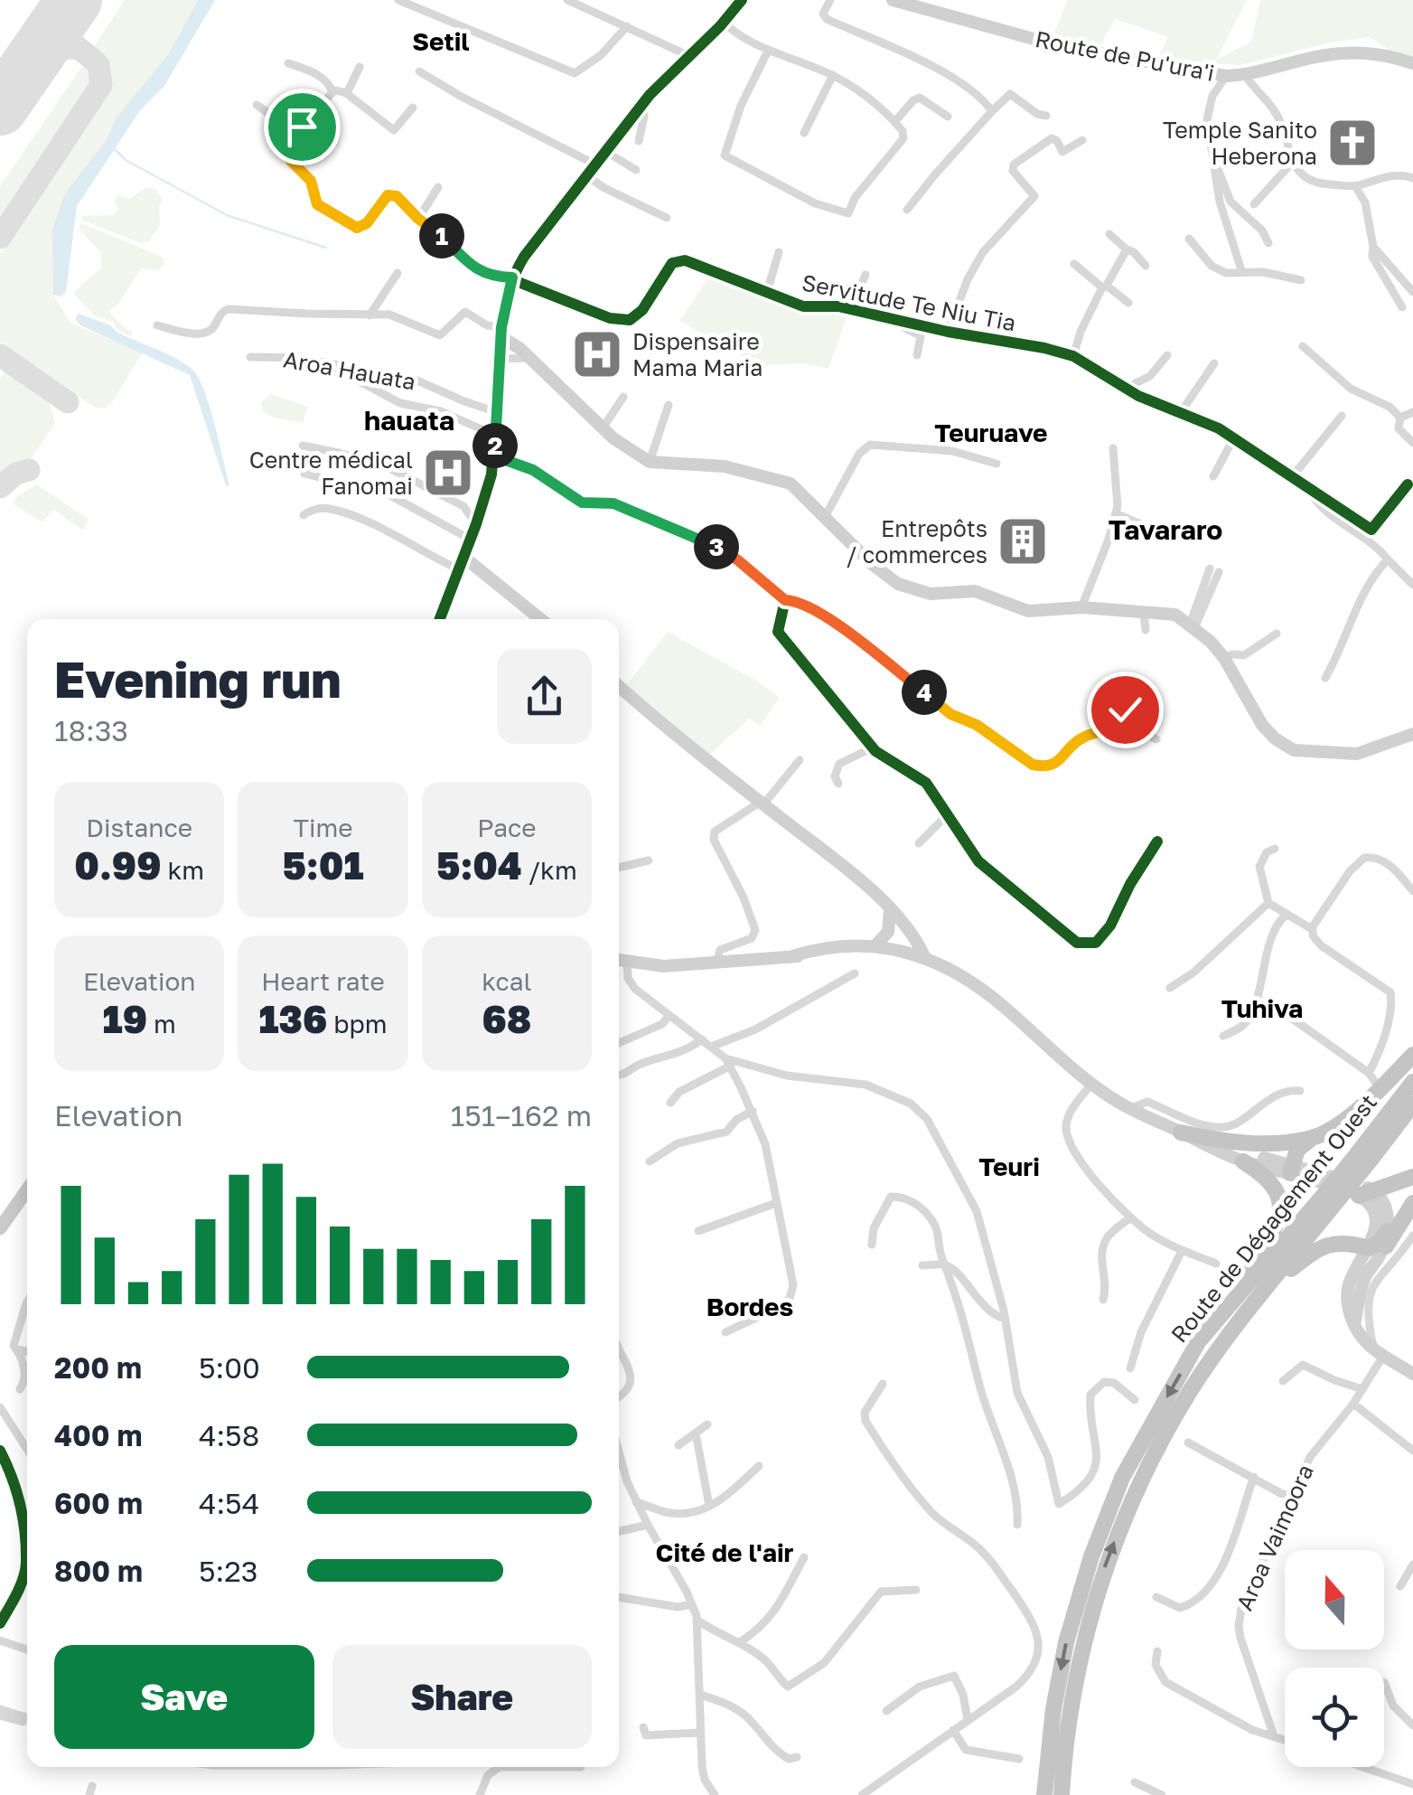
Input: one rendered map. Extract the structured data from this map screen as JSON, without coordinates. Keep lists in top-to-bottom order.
{
  "streets": {
    "highway": ["Route de Dégagement Ouest"],
    "main road": ["Route de Pu'ura'i"],
    "street": ["Servitude Te Niu Tia", "Aroa Hauata", "Aroa Vaimoora"]
  },
  "districts": [
    "Setil",
    "hauata",
    "Teuruave",
    "Tavararo",
    "Tuhiva",
    "Teuri",
    "Bordes",
    "Cité de l'air"
  ],
  "places": {
    "church": ["Temple Sanito Heberona"],
    "hospital": ["Dispensaire Mama Maria", "Centre médical Fanomai"],
    "building": ["Entrepôts / commerces"]
  },
  "north": "top",
  "page": {
    "pins": [
      "1",
      "2",
      "3",
      "4"
    ],
    "heading": ["Evening run", "18:33"],
    "stats": [
      ["Distance", "0.99 km"],
      ["Time", "5:01"],
      ["Pace", "5:04 /km"],
      ["Elevation", "19 m"],
      ["Heart rate", "136 bpm"],
      ["kcal", "68"]
    ],
    "chart": ["Elevation", "151–162 m"],
    "list": [
      {
        "name": "200 m",
        "note": "5:00"
      },
      {
        "name": "400 m",
        "note": "4:58"
      },
      {
        "name": "600 m",
        "note": "4:54"
      },
      {
        "name": "800 m",
        "note": "5:23"
      }
    ],
    "buttons": ["Save", "Share"]
  }
}
